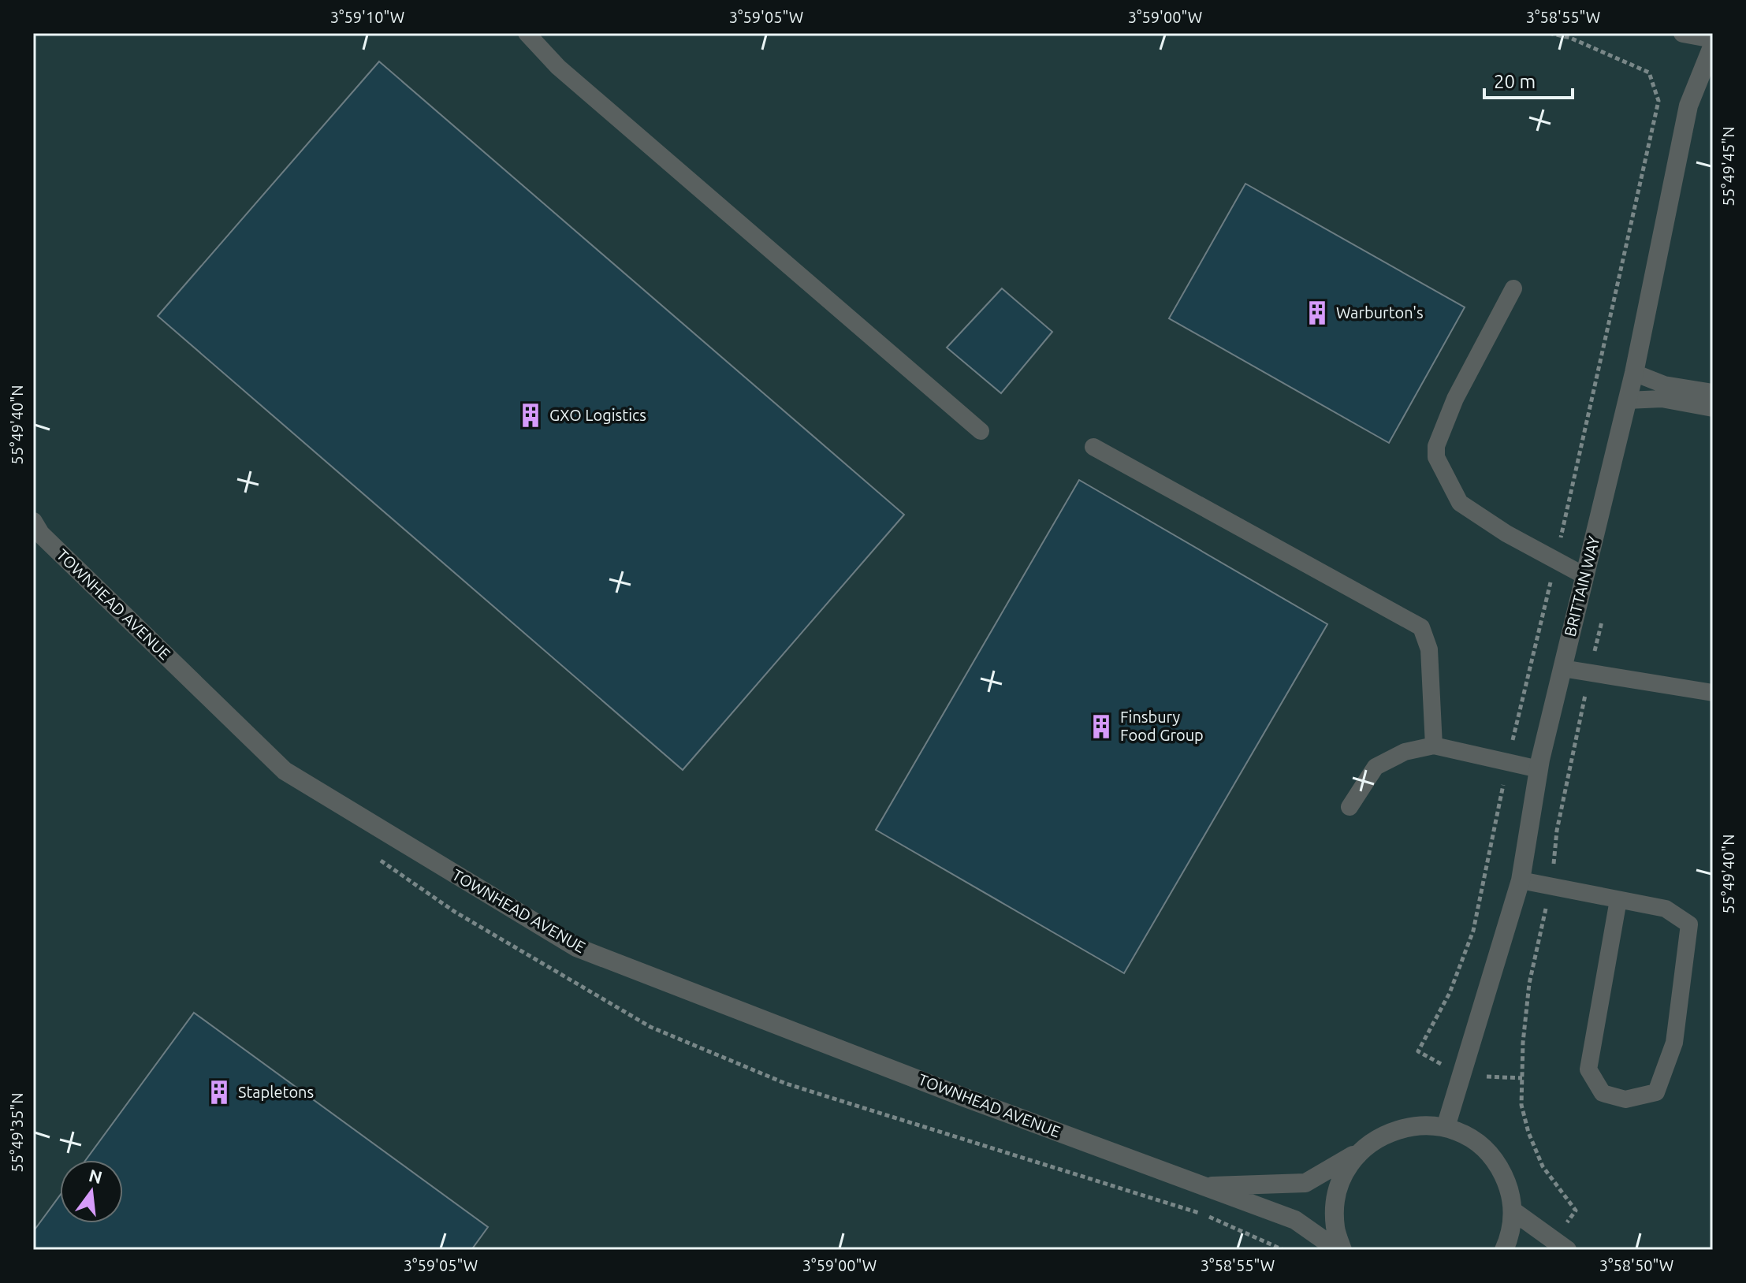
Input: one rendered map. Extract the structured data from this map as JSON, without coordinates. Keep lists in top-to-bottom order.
{
  "streets": {
    "street": ["BRITTAIN WAY", "TOWNHEAD AVENUE"]
  },
  "places": {
    "building": [
      "Warburton's",
      "GXO Logistics",
      "Finsbury Food Group",
      "Stapletons"
    ]
  },
  "scale_bar": "20 m",
  "north": "top",
  "coordinates": [
    "3°59'10\"W",
    "3°59'05\"W",
    "3°59'00\"W",
    "3°58'55\"W",
    "55°49'45\"N",
    "55°49'40\"N",
    "55°49'35\"N",
    "3°58'50\"W"
  ]
}
